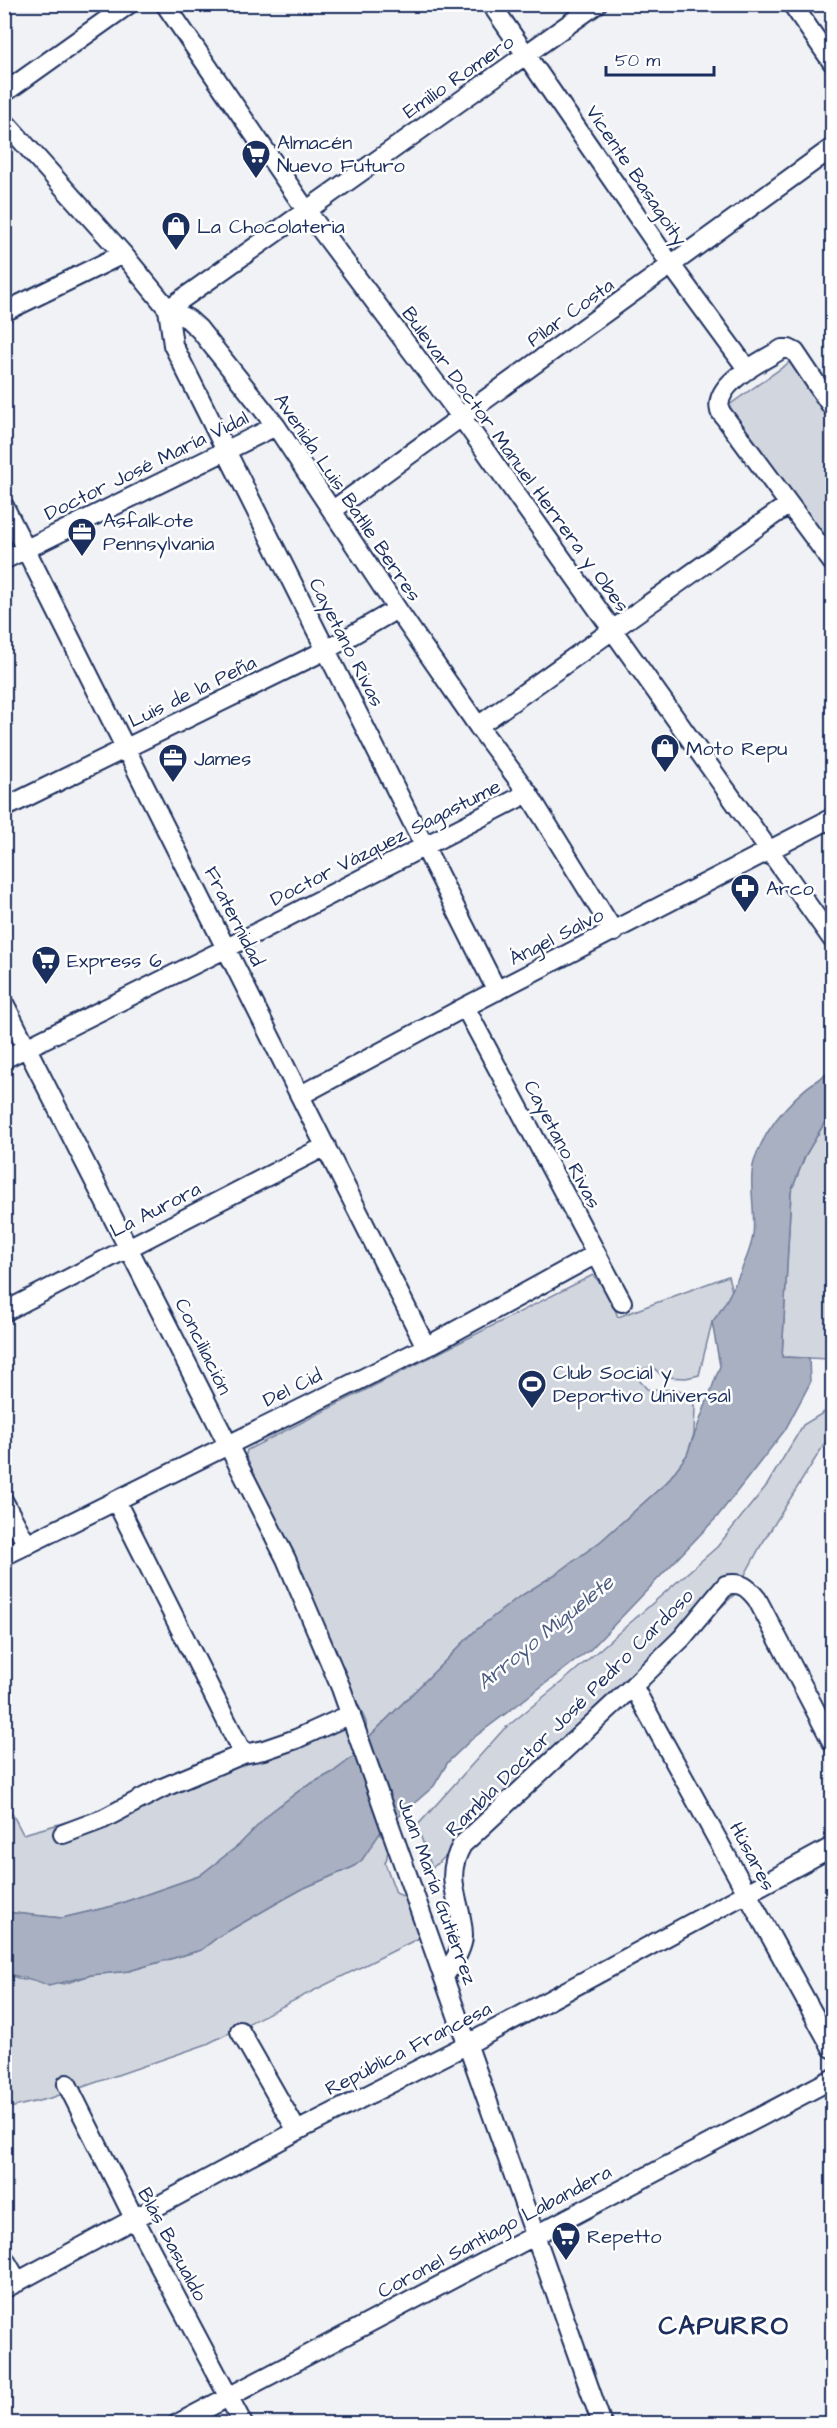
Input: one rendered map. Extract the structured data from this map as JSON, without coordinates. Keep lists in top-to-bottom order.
{
  "streets": {
    "street": [
      "Emilio Romero",
      "Vicente Basagoity",
      "Pilar Costa",
      "Bulevar Doctor Manuel Herrera y Obes",
      "Doctor José María Vidal",
      "Avenida Luis Batlle Berres",
      "Cayetano Rivas",
      "Luis de la Peña",
      "Doctor Vázquez Sagastume",
      "Fraternidad",
      "Ángel Salvo",
      "La Aurora",
      "Conciliación",
      "Del Cid",
      "Rambla Doctor José Pedro Cardoso",
      "Húsares",
      "Juan María Gutiérrez",
      "República Francesa",
      "Coronel Santiago Labandera",
      "Blás Basualdo"
    ]
  },
  "crossings": [
    ["Emilio Romero", "Vicente Basagoity"],
    ["Emilio Romero", "Bulevar Doctor Manuel Herrera y Obes"],
    ["Emilio Romero", "Avenida Luis Batlle Berres"],
    ["Emilio Romero", "Cayetano Rivas"],
    ["Vicente Basagoity", "Pilar Costa"],
    ["Pilar Costa", "Bulevar Doctor Manuel Herrera y Obes"],
    ["Pilar Costa", "Avenida Luis Batlle Berres"],
    ["Bulevar Doctor Manuel Herrera y Obes", "Ángel Salvo"],
    ["Doctor José María Vidal", "Avenida Luis Batlle Berres"],
    ["Doctor José María Vidal", "Cayetano Rivas"],
    ["Doctor José María Vidal", "Fraternidad"],
    ["Avenida Luis Batlle Berres", "Cayetano Rivas"],
    ["Avenida Luis Batlle Berres", "Luis de la Peña"],
    ["Avenida Luis Batlle Berres", "Doctor Vázquez Sagastume"],
    ["Avenida Luis Batlle Berres", "Ángel Salvo"],
    ["Cayetano Rivas", "Luis de la Peña"],
    ["Cayetano Rivas", "Doctor Vázquez Sagastume"],
    ["Cayetano Rivas", "Ángel Salvo"],
    ["Cayetano Rivas", "Del Cid"],
    ["Luis de la Peña", "Fraternidad"],
    ["Doctor Vázquez Sagastume", "Fraternidad"],
    ["Doctor Vázquez Sagastume", "Conciliación"],
    ["Fraternidad", "Ángel Salvo"],
    ["Fraternidad", "La Aurora"],
    ["Fraternidad", "Del Cid"],
    ["La Aurora", "Conciliación"],
    ["Conciliación", "Del Cid"],
    ["Conciliación", "Juan María Gutiérrez"],
    ["Rambla Doctor José Pedro Cardoso", "Húsares"],
    ["Rambla Doctor José Pedro Cardoso", "Juan María Gutiérrez"],
    ["Húsares", "República Francesa"],
    ["Juan María Gutiérrez", "República Francesa"],
    ["Juan María Gutiérrez", "Coronel Santiago Labandera"],
    ["República Francesa", "Blás Basualdo"],
    ["Coronel Santiago Labandera", "Blás Basualdo"]
  ],
  "districts": ["CAPURRO"],
  "water": ["Arroyo Miguelete"],
  "places": {
    "supermarket": ["Almacén Nuevo Futuro", "Express 6", "Repetto"],
    "shop": ["La Chocolateria", "Moto Repu"],
    "office": ["Asfalkote Pennsylvania", "James"],
    "pharmacy": ["Arco"],
    "sports": ["Club Social y Deportivo Universal"]
  },
  "scale_bar": "50 m"
}
